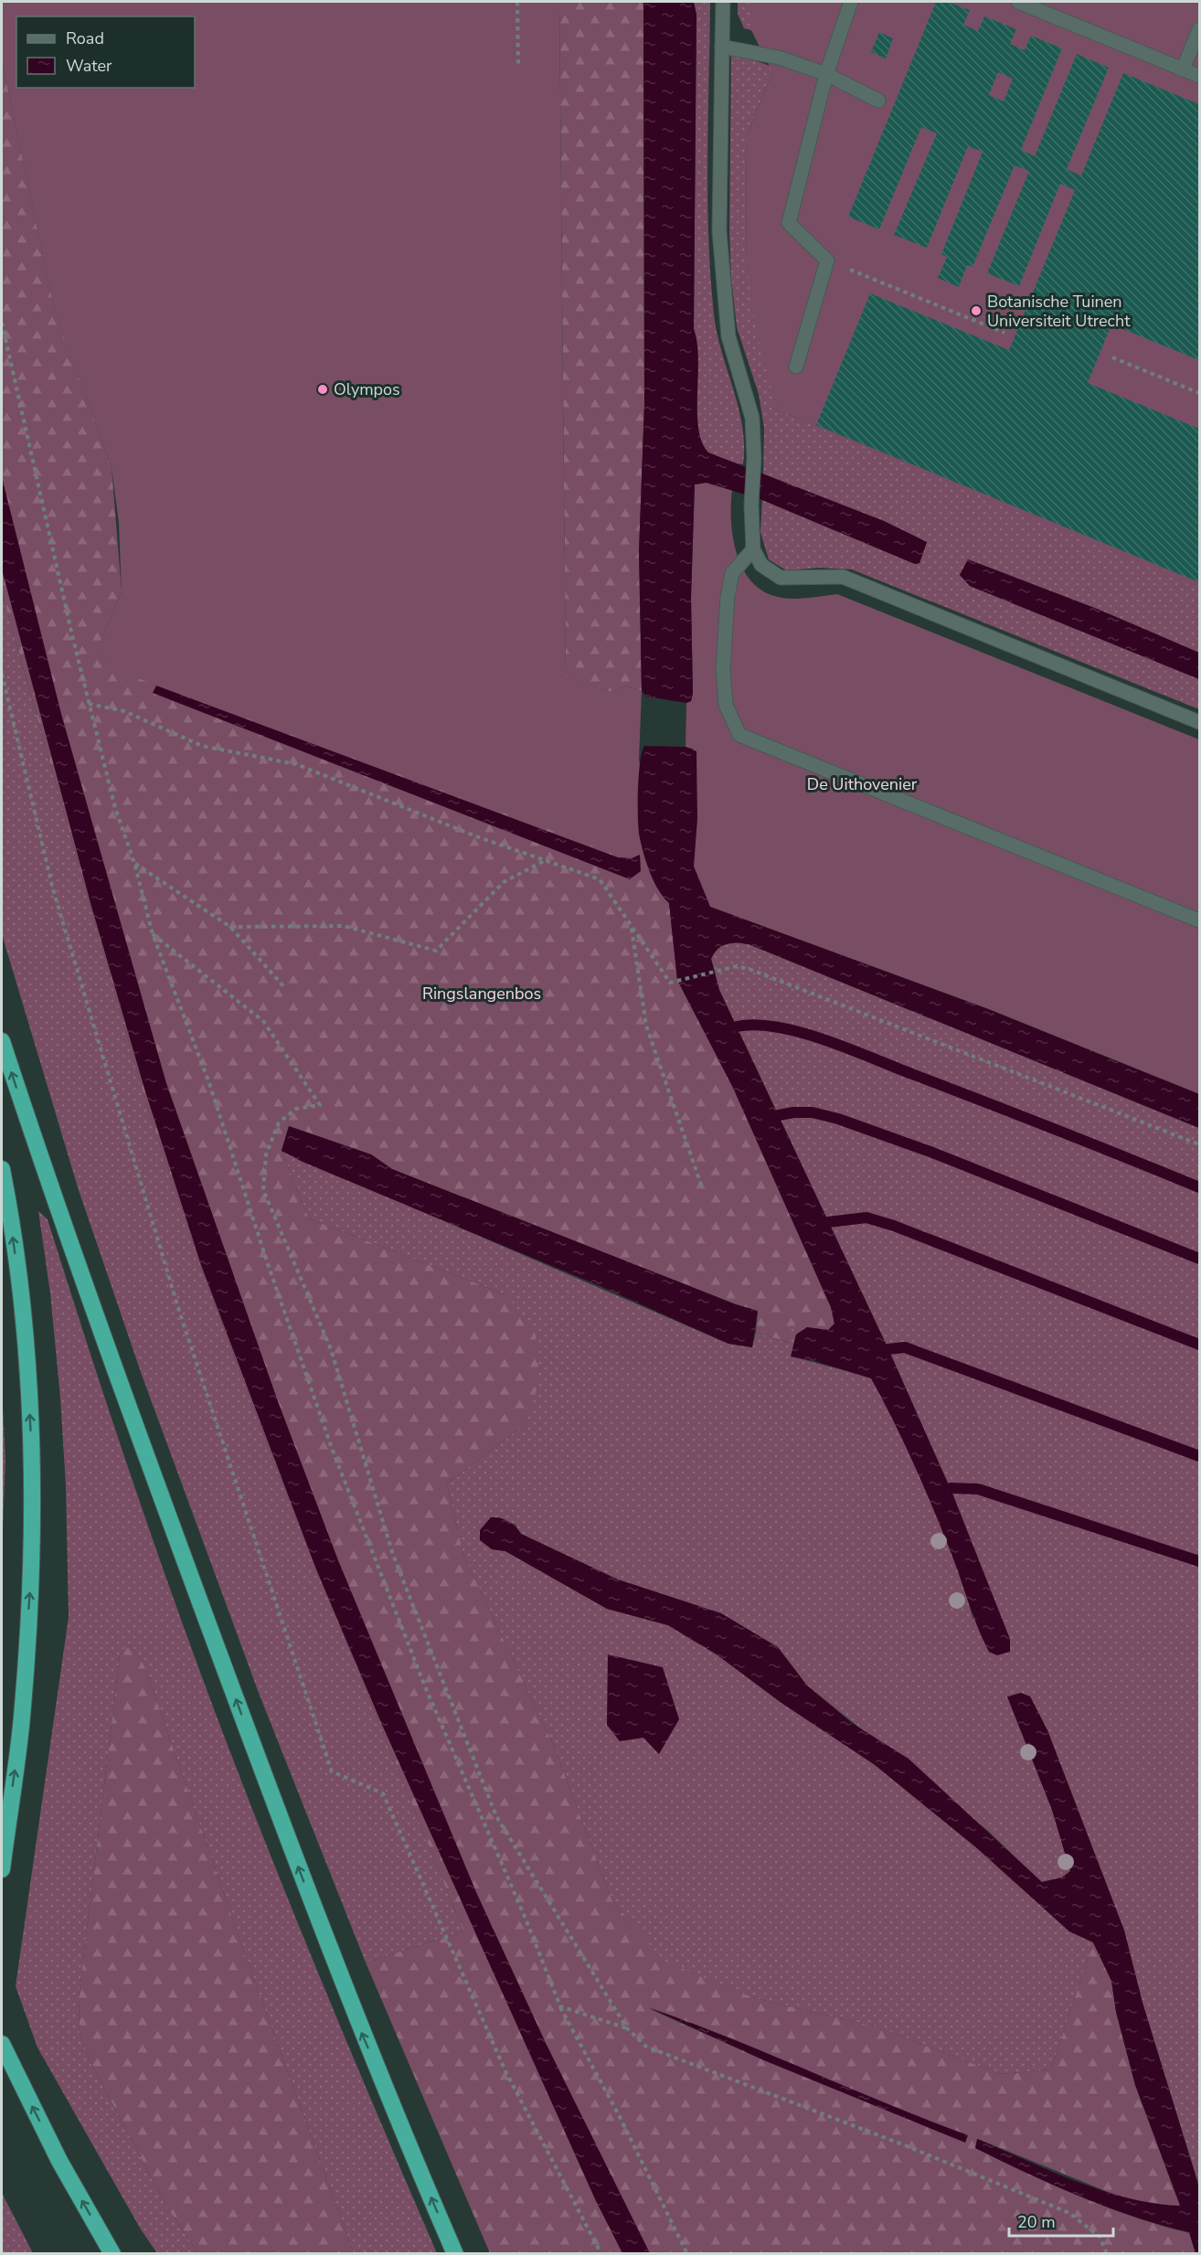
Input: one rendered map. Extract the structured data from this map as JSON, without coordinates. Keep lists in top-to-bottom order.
{
  "parks": ["De Uithovenier", "Ringslangenbos"],
  "places": ["Botanische Tuinen Universiteit Utrecht", "Olympos"],
  "legend": ["Road", "Water"],
  "scale_bar": "20 m"
}
